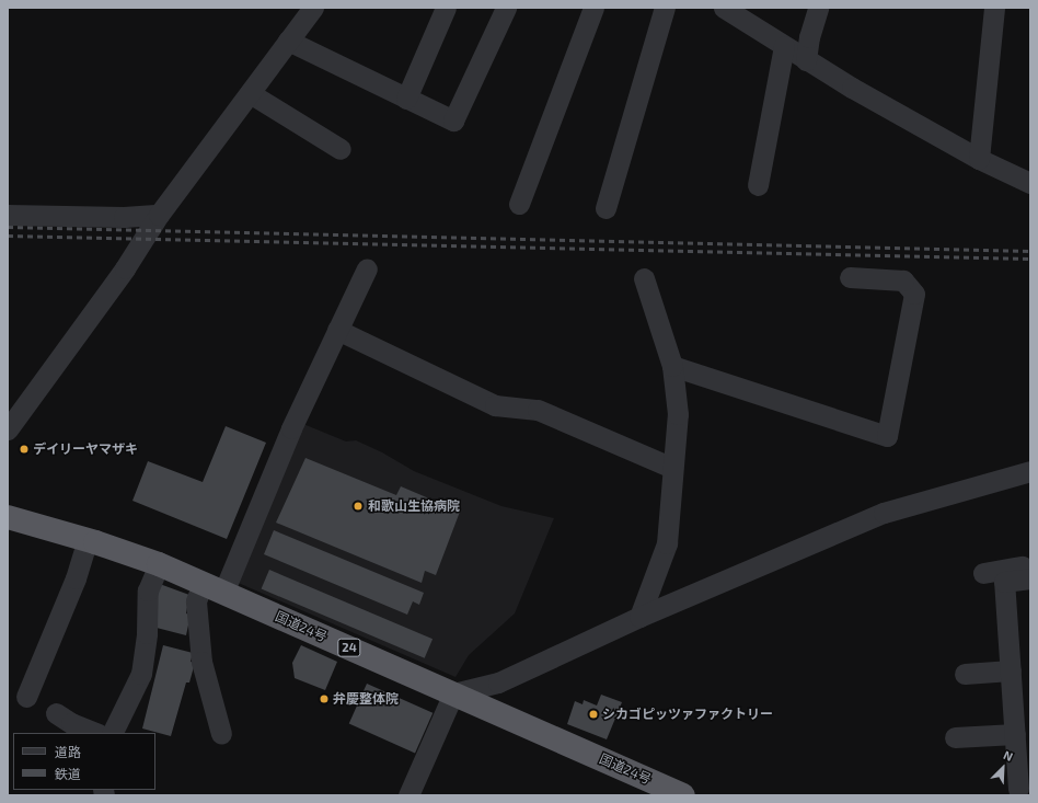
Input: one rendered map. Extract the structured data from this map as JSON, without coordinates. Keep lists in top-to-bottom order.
{
  "streets": {
    "highway": ["国道24号", "24"]
  },
  "places": [
    "デイリーヤマザキ",
    "和歌山生協病院",
    "弁慶整体院",
    "シカゴピッツァファクトリー"
  ],
  "legend": ["道路", "鉄道"],
  "north": "top right"
}
